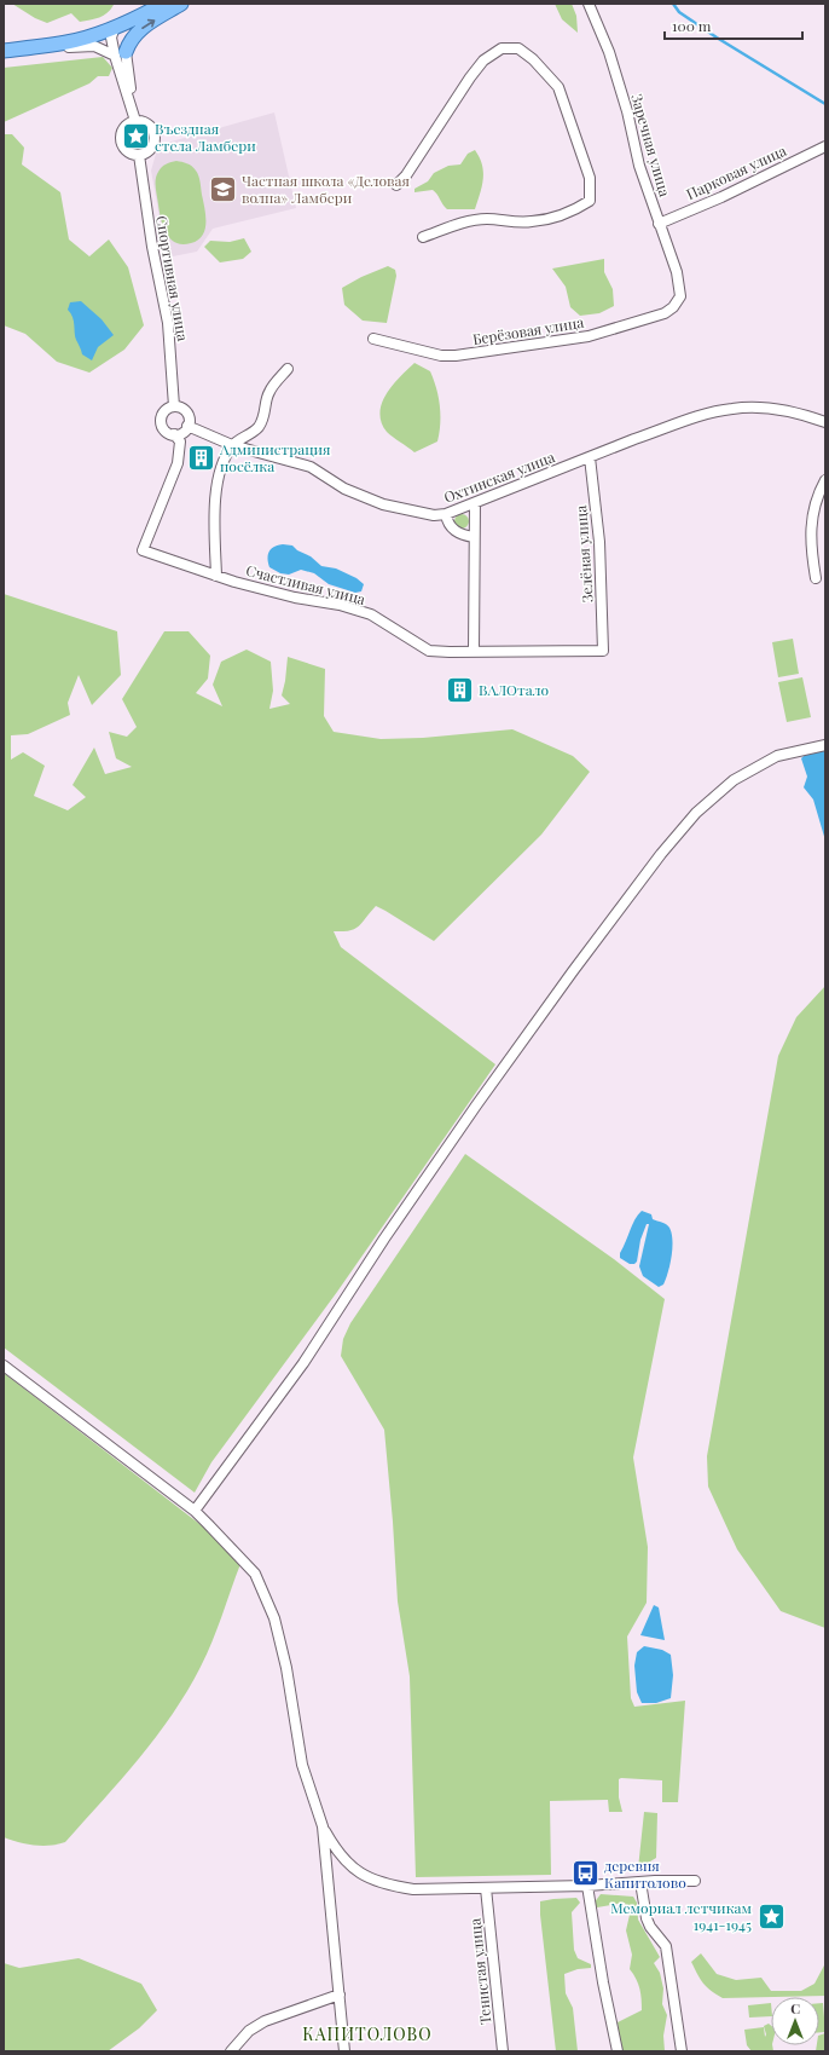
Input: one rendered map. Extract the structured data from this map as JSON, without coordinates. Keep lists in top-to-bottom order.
{
  "streets": {
    "street": [
      "Заречная улица",
      "Парковая улица",
      "Спортивная улица",
      "Берёзовая улица",
      "Охтинская улица",
      "Зелёная улица",
      "Счастливая улица",
      "Тенистая улица"
    ]
  },
  "crossings": [
    ["Заречная улица", "Парковая улица"],
    ["Заречная улица", "Берёзовая улица"],
    ["Спортивная улица", "Охтинская улица"],
    ["Спортивная улица", "Счастливая улица"],
    ["Охтинская улица", "Зелёная улица"],
    ["Охтинская улица", "Счастливая улица"],
    ["Зелёная улица", "Счастливая улица"]
  ],
  "districts": ["КАПИТОЛОВО"],
  "places": {
    "place": ["Въездная стела Ламбери", "Мемориал летчикам 1941-1945"],
    "school or university": ["Частная школа «Деловая волна» Ламбери"],
    "building": ["Администрация посёлка", "ВАЛОтало"],
    "bus stop": ["деревня Капитолово"]
  },
  "scale_bar": "100 m",
  "north": "top"
}
